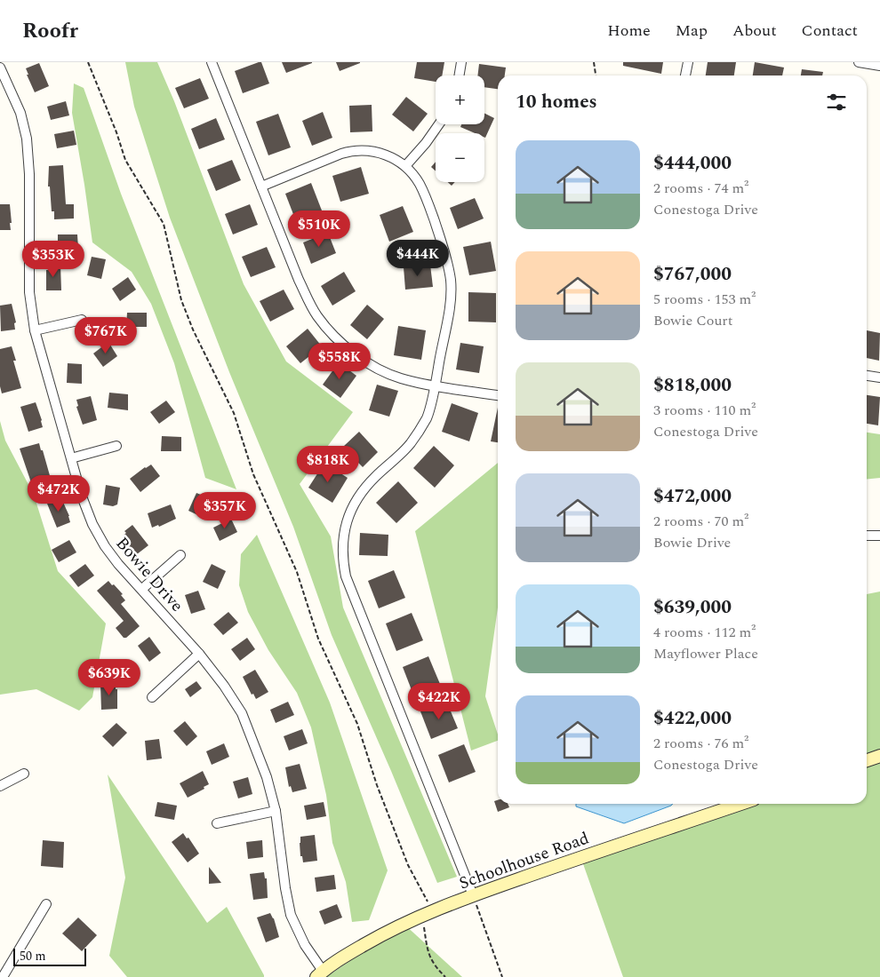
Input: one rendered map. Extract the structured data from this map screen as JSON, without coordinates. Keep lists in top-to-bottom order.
{
  "streets": {
    "street": ["Bowie Drive", "Schoolhouse Road"]
  },
  "crossings": [
    ["Bowie Drive", "Schoolhouse Road"]
  ],
  "scale_bar": "50 m",
  "page": {
    "header": "Roofr",
    "nav": [
      "Home",
      "Map",
      "About",
      "Contact"
    ],
    "map_buttons": ["+", "−"],
    "heading": "10 homes",
    "list": [
      {
        "name": "$444,000",
        "note": "2 rooms · 74 m² · Conestoga Drive"
      },
      {
        "name": "$767,000",
        "note": "5 rooms · 153 m² · Bowie Court"
      },
      {
        "name": "$818,000",
        "note": "3 rooms · 110 m² · Conestoga Drive"
      },
      {
        "name": "$472,000",
        "note": "2 rooms · 70 m² · Bowie Drive"
      },
      {
        "name": "$639,000",
        "note": "4 rooms · 112 m² · Mayflower Place"
      },
      {
        "name": "$422,000",
        "note": "2 rooms · 76 m² · Conestoga Drive"
      }
    ],
    "price": [
      "$510K",
      "$444K",
      "$353K",
      "$767K",
      "$558K",
      "$818K",
      "$472K",
      "$357K",
      "$639K",
      "$422K"
    ],
    "scale": "50 m"
  }
}
